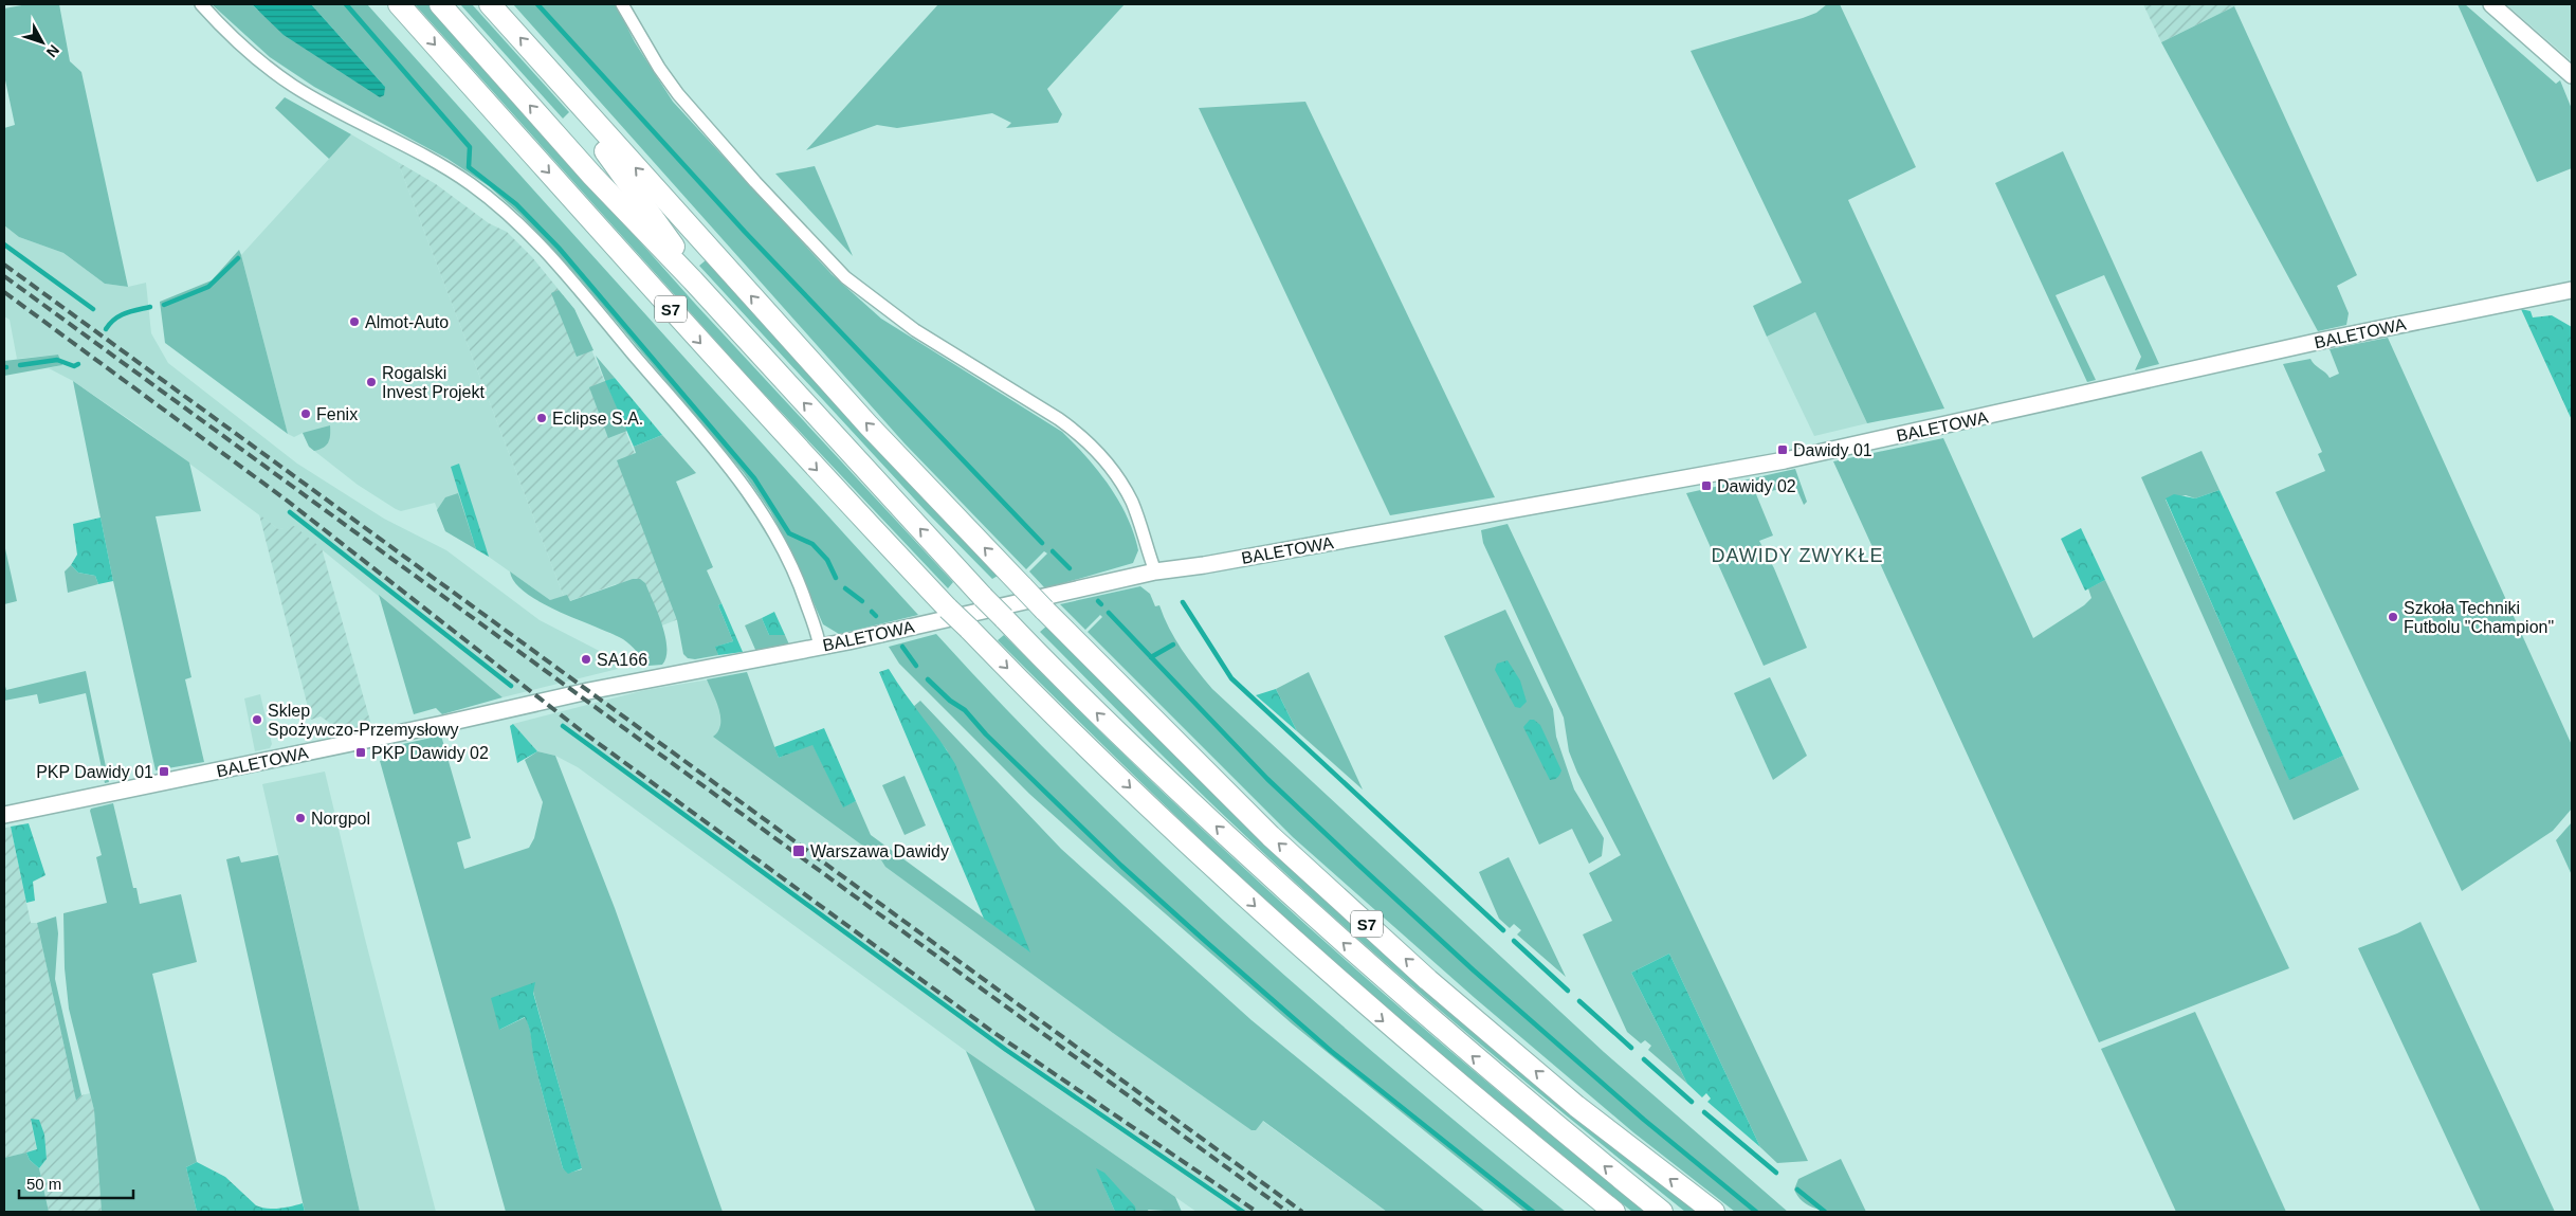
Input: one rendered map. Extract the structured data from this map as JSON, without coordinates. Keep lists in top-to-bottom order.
{
  "streets": {
    "highway": ["S7"],
    "street": ["BALETOWA"]
  },
  "districts": ["DAWIDY ZWYKŁE"],
  "places": {
    "other": [
      "Almot-Auto",
      "Rogalski Invest Projekt",
      "Fenix",
      "Eclipse S.A.",
      "Szkoła Techniki Futbolu \"Champion\"",
      "SA166",
      "Sklep Spożywczo-Przemysłowy",
      "Norgpol"
    ],
    "transit": [
      "Dawidy 01",
      "Dawidy 02",
      "PKP Dawidy 02",
      "PKP Dawidy 01",
      "Warszawa Dawidy"
    ]
  },
  "scale_bar": "50 m",
  "north": "bottom right"
}
